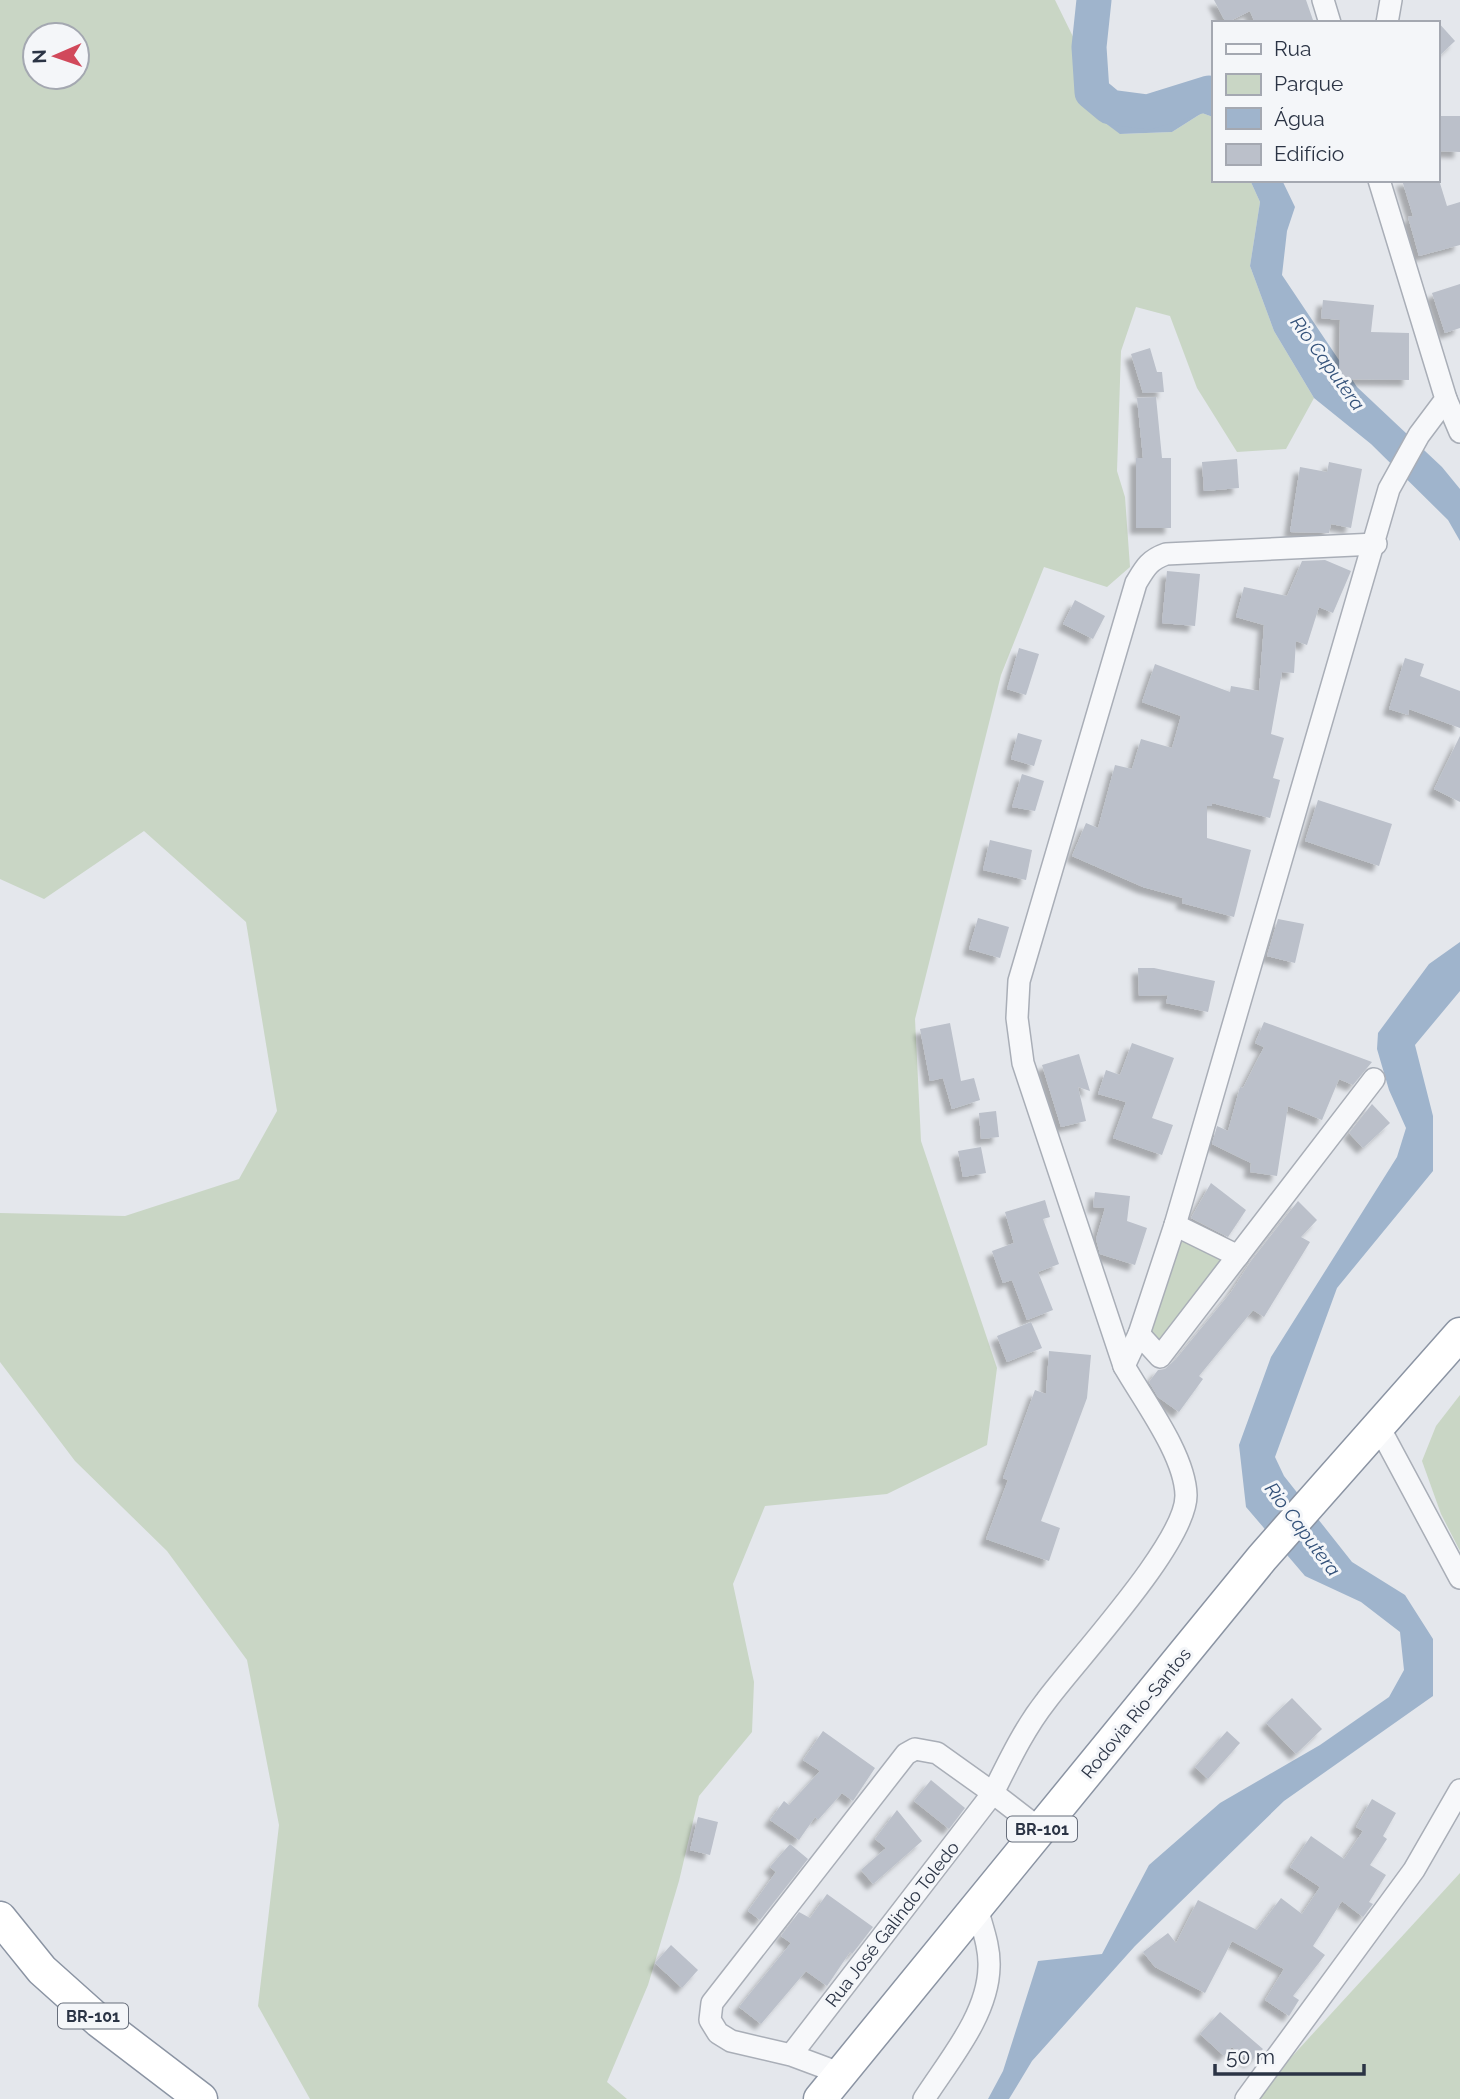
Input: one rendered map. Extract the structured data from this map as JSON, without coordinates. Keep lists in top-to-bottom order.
{
  "streets": {
    "highway": ["Rodovia Rio-Santos", "BR-101"],
    "street": ["Rua José Galindo Toledo"]
  },
  "water": ["Rio Caputera"],
  "legend": [
    "Rua",
    "Parque",
    "Água",
    "Edifício"
  ],
  "scale_bar": "50 m",
  "north": "left"
}
